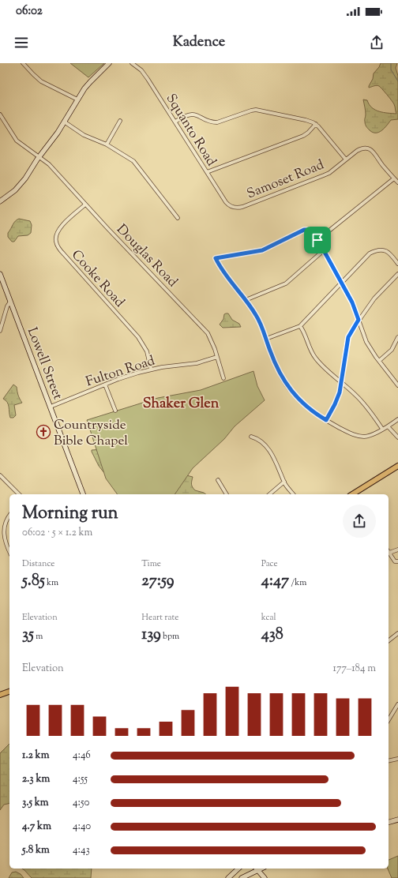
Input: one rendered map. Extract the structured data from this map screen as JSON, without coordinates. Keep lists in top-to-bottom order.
{
  "streets": {
    "main road": ["Lowell Street"],
    "street": [
      "Squanto Road",
      "Samoset Road",
      "Douglas Road",
      "Cooke Road",
      "Fulton Road"
    ]
  },
  "crossings": [
    ["Squanto Road", "Samoset Road"],
    ["Douglas Road", "Cooke Road"],
    ["Douglas Road", "Fulton Road"],
    ["Cooke Road", "Fulton Road"],
    ["Lowell Street", "Fulton Road"]
  ],
  "districts": ["Shaker Glen"],
  "places": {
    "church": ["Countryside Bible Chapel"]
  },
  "page": {
    "status": "06:02",
    "header": "Kadence",
    "heading": ["Morning run", "06:02 · 5 × 1.2 km"],
    "stats": [
      ["Distance", "5.85 km"],
      ["Time", "27:59"],
      ["Pace", "4:47 /km"],
      ["Elevation", "35 m"],
      ["Heart rate", "139 bpm"],
      ["kcal", "438"]
    ],
    "chart": ["Elevation", "177–184 m"],
    "list": [
      {
        "name": "1.2 km",
        "note": "4:46"
      },
      {
        "name": "2.3 km",
        "note": "4:55"
      },
      {
        "name": "3.5 km",
        "note": "4:50"
      },
      {
        "name": "4.7 km",
        "note": "4:40"
      },
      {
        "name": "5.8 km",
        "note": "4:43"
      }
    ]
  }
}
